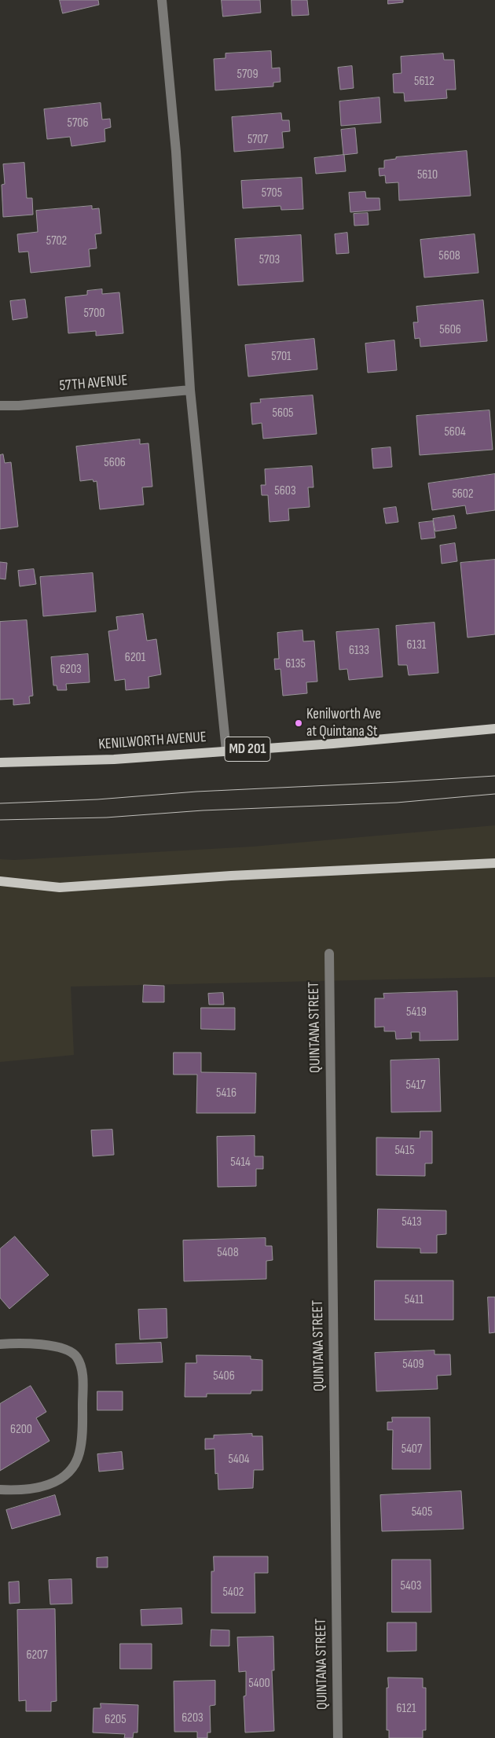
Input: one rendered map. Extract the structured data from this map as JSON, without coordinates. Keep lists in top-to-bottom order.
{
  "streets": {
    "main road": ["KENILWORTH AVENUE", "MD 201"],
    "street": ["57TH AVENUE", "QUINTANA STREET"]
  },
  "places": ["Kenilworth Ave at Quintana St"],
  "house_numbers": [
    "5709",
    "5612",
    "5706",
    "5707",
    "5610",
    "5705",
    "5702",
    "5608",
    "5703",
    "5700",
    "5606",
    "5701",
    "5605",
    "5604",
    "5606",
    "5603",
    "5602",
    "6131",
    "6133",
    "6201",
    "6135",
    "6203",
    "5419",
    "5417",
    "5416",
    "5415",
    "5414",
    "5413",
    "5408",
    "5411",
    "5409",
    "5406",
    "6200",
    "5407",
    "5404",
    "5405",
    "5403",
    "5402",
    "6207",
    "5400",
    "6121",
    "6203",
    "6205"
  ]
}
